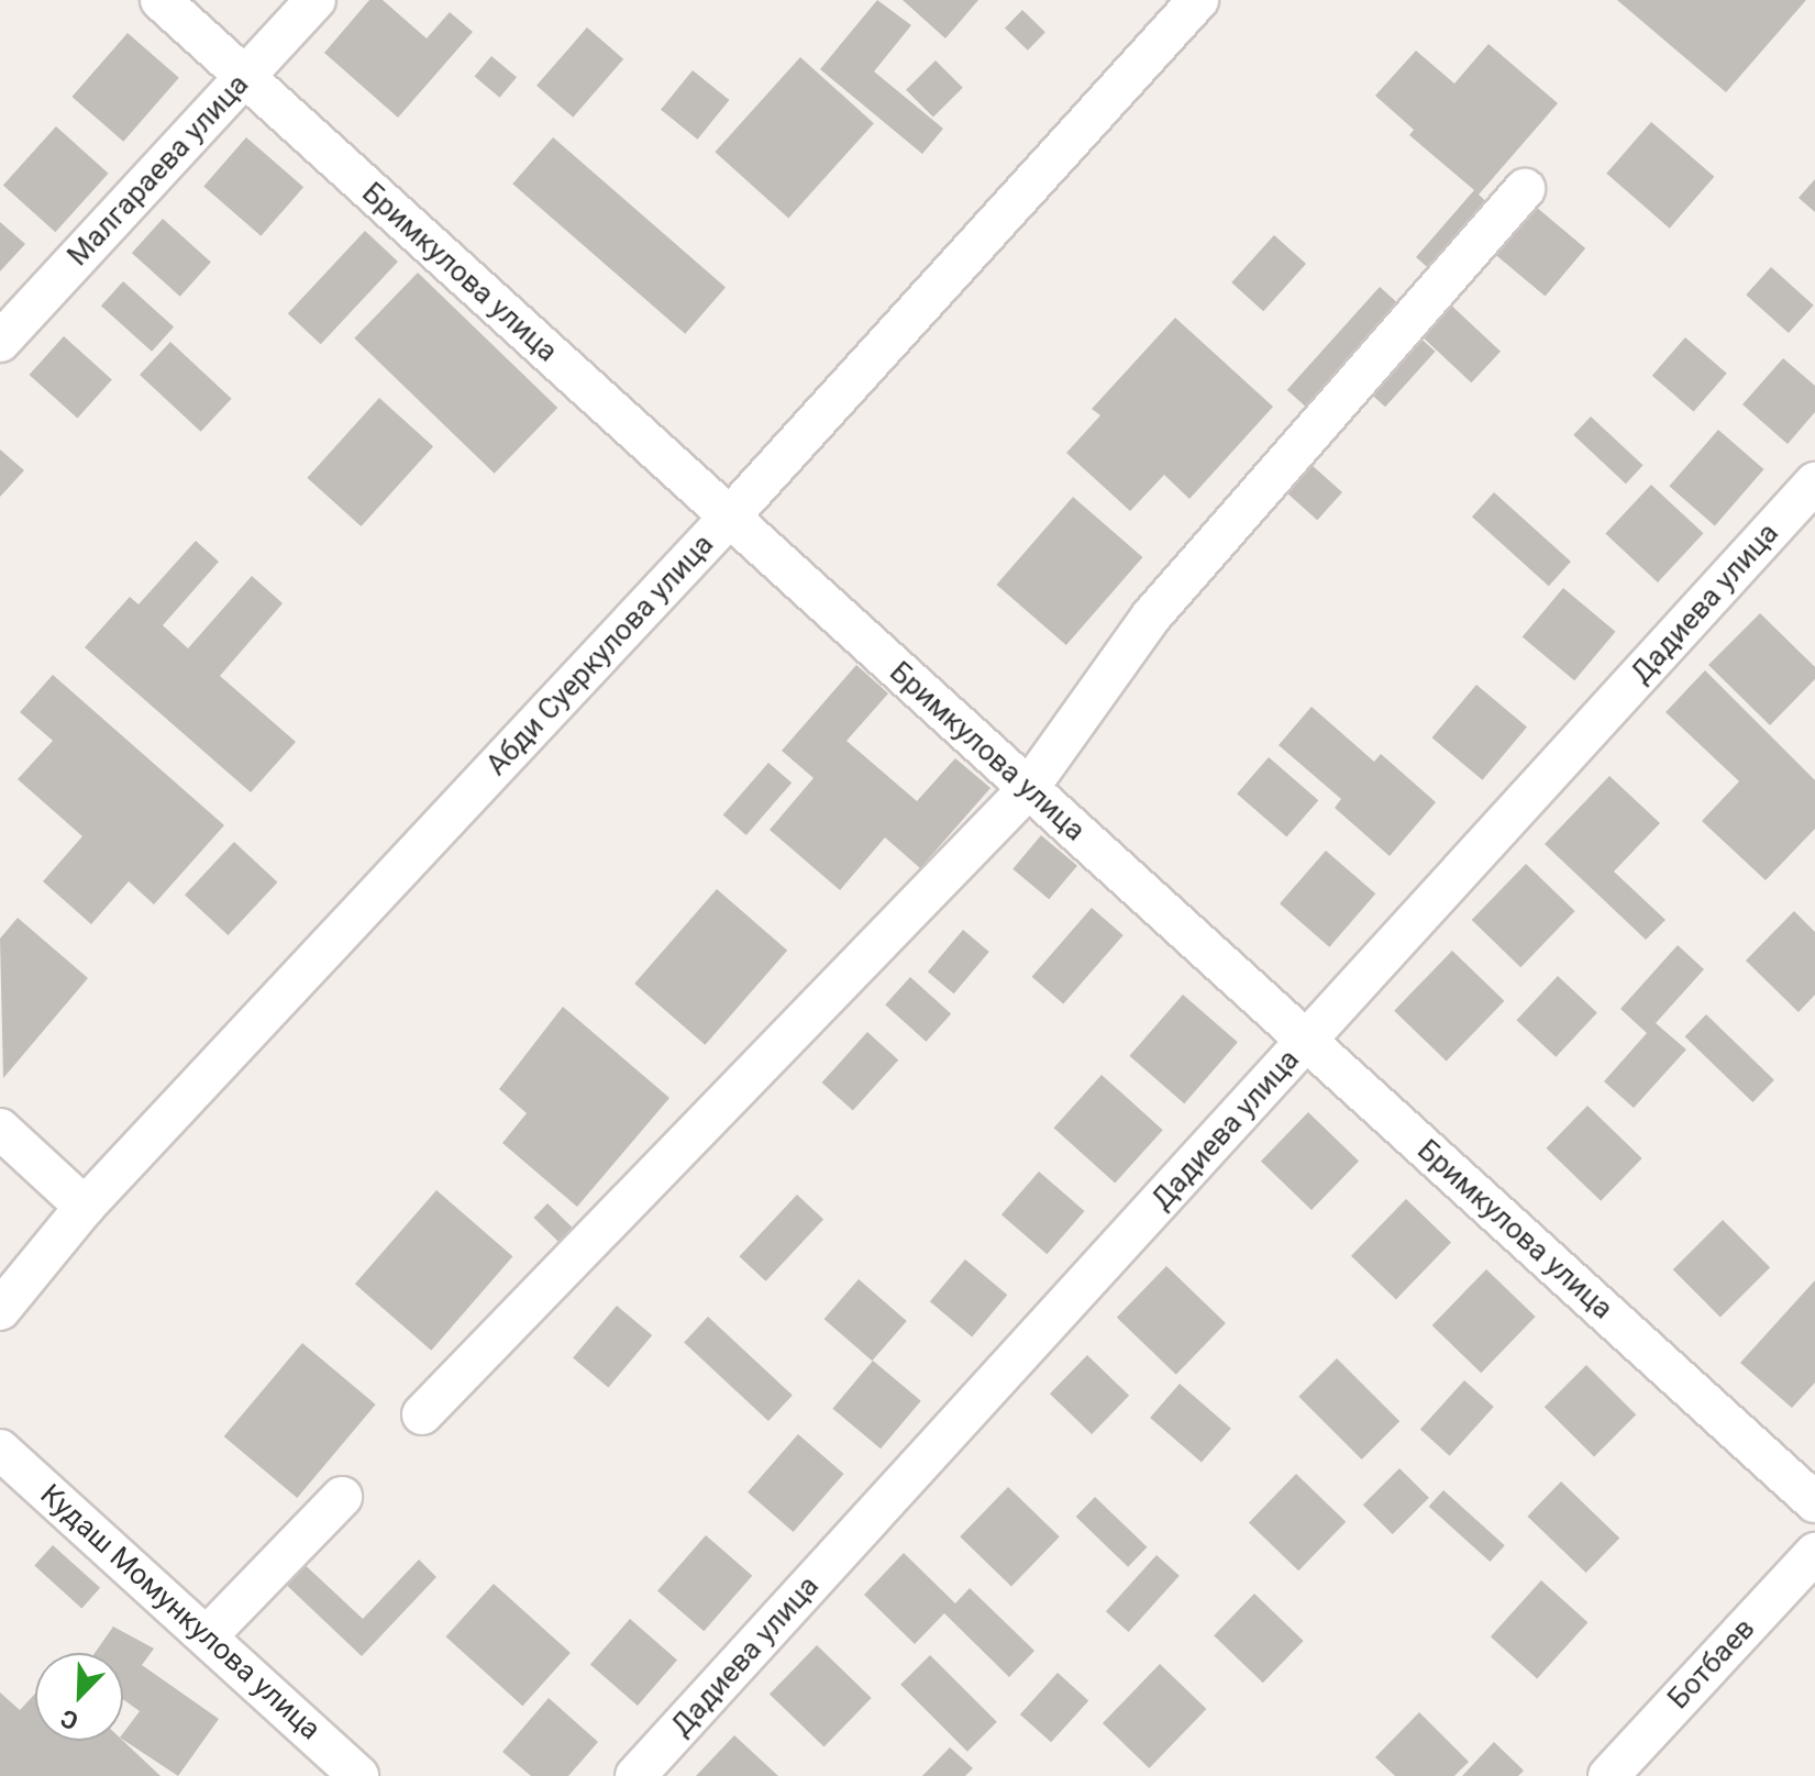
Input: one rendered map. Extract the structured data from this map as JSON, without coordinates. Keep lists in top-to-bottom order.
{
  "streets": {
    "street": [
      "Малгараева улица",
      "Бримкулова улица",
      "Дадиева улица",
      "Абди Суеркулова улица",
      "Кудаш Момункулова улица",
      "Ботбаев"
    ]
  },
  "crossings": [
    ["Малгараева улица", "Бримкулова улица"],
    ["Бримкулова улица", "Дадиева улица"],
    ["Бримкулова улица", "Абди Суеркулова улица"]
  ],
  "north": "bottom left"
}
